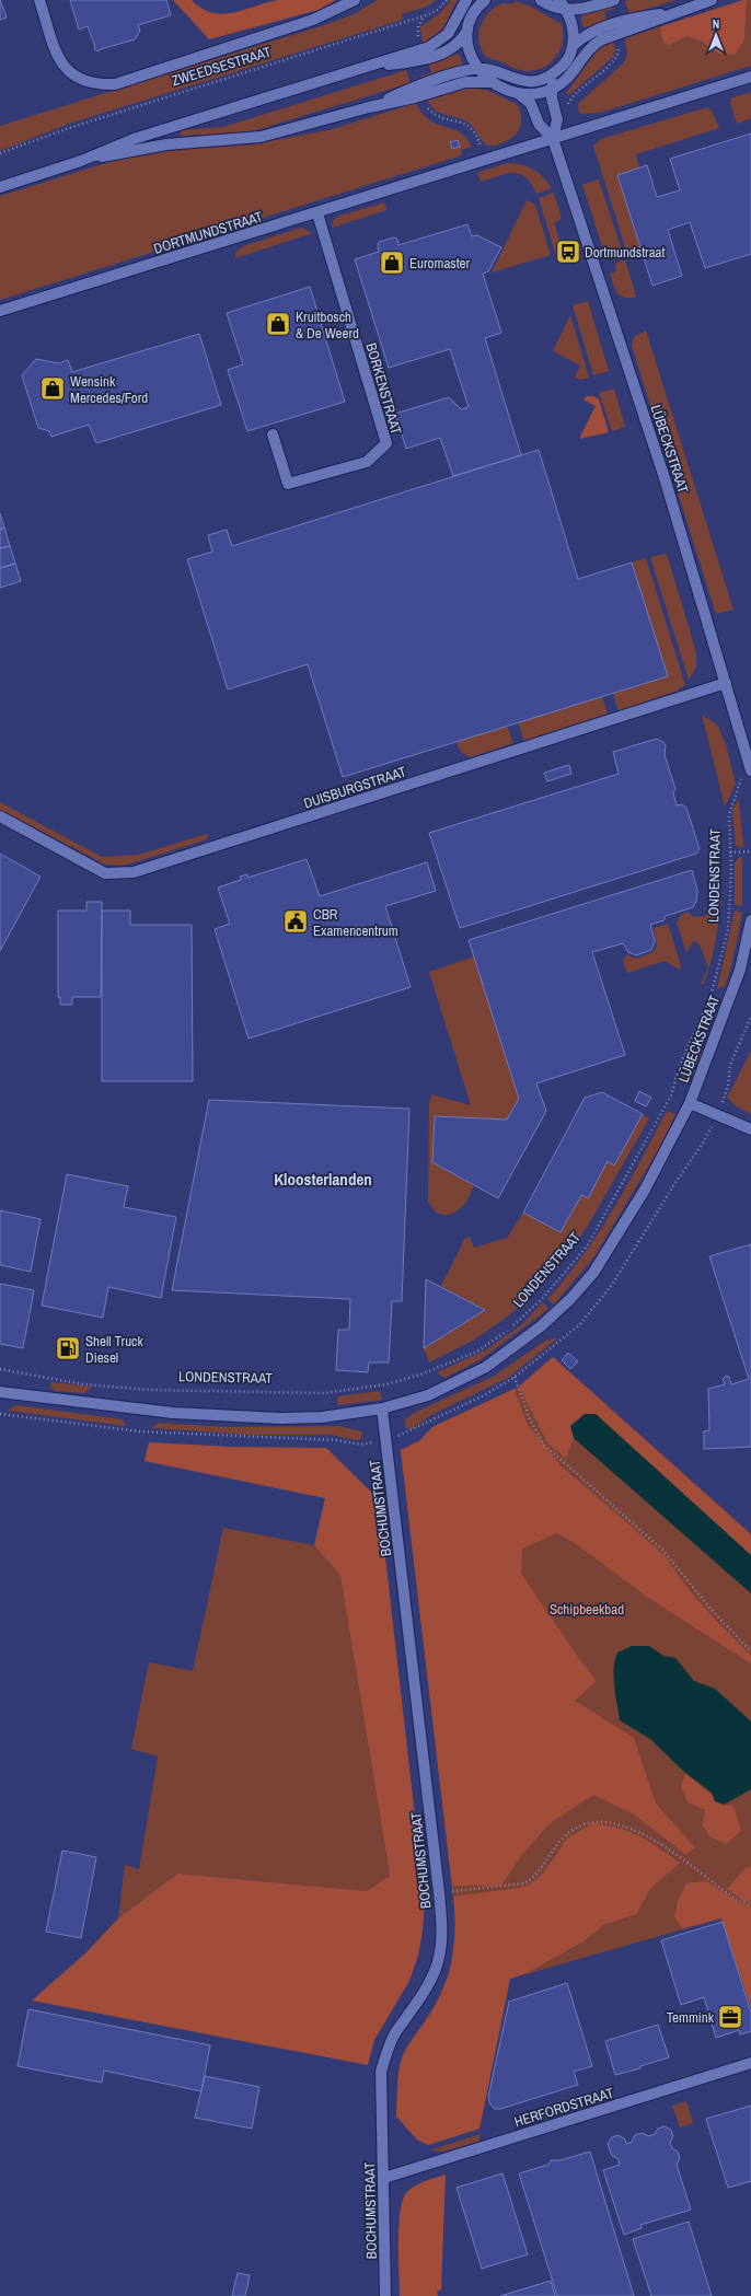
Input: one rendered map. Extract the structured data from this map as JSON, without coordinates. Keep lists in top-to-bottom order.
{
  "streets": {
    "street": [
      "ZWEEDSESTRAAT",
      "DORTMUNDSTRAAT",
      "BORKENSTRAAT",
      "LÜBECKSTRAAT",
      "DUISBURGSTRAAT",
      "BOCHUMSTRAAT",
      "HERFORDSTRAAT"
    ],
    "path": ["LONDENSTRAAT"]
  },
  "crossings": [
    ["DORTMUNDSTRAAT", "BORKENSTRAAT"],
    ["DORTMUNDSTRAAT", "LÜBECKSTRAAT"],
    ["LÜBECKSTRAAT", "DUISBURGSTRAAT"],
    ["LÜBECKSTRAAT", "LONDENSTRAAT"],
    ["BOCHUMSTRAAT", "HERFORDSTRAAT"]
  ],
  "districts": ["Kloosterlanden"],
  "parks": ["Schipbeekbad"],
  "places": {
    "bus stop": ["Dortmundstraat"],
    "shop": ["Euromaster", "Kruitbosch & De Weerd", "Wensink Mercedes/Ford"],
    "public building": ["CBR Examencentrum"],
    "fuel station": ["Shell Truck Diesel"],
    "office": ["Temmink"]
  },
  "north": "top"
}
